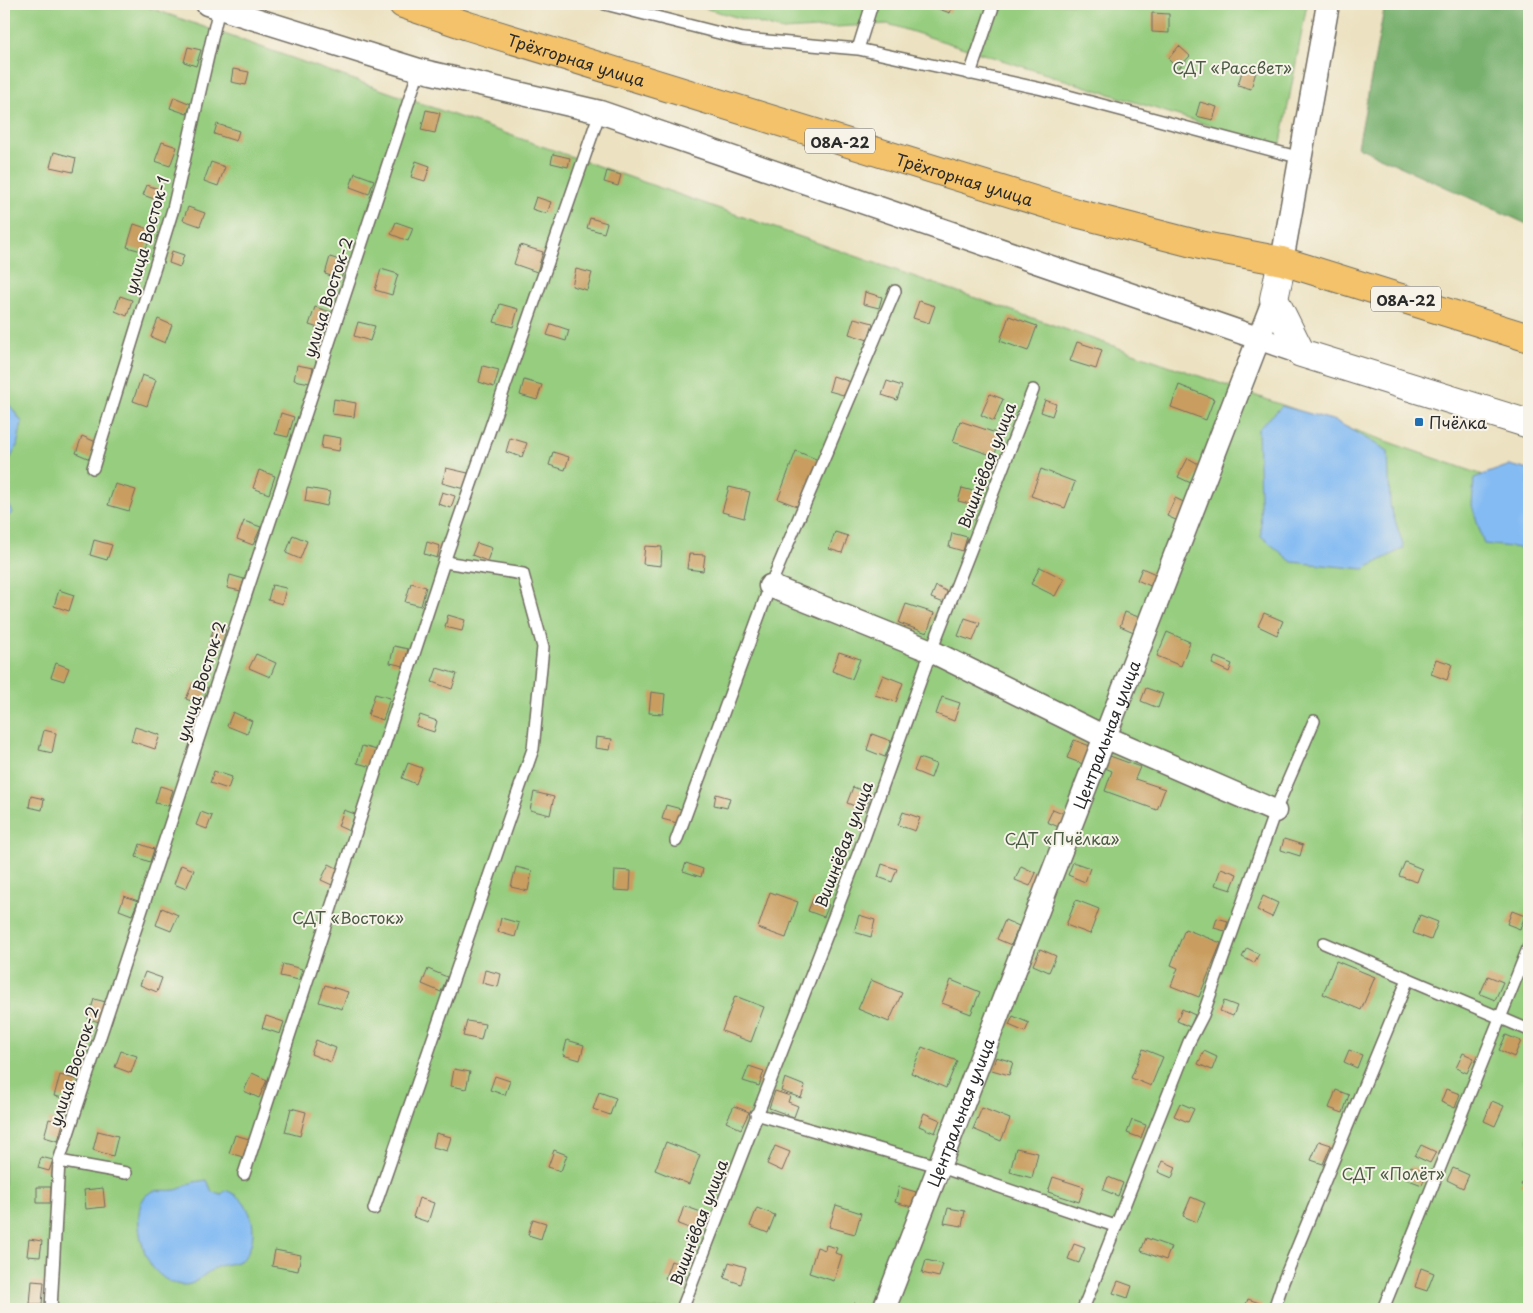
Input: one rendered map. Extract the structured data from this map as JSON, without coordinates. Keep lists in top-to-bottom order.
{
  "streets": {
    "highway": ["Трёхгорная улица", "08А-22"],
    "street": ["Центральная улица"],
    "lane": ["улица Восток-1", "улица Восток-2", "Вишнёвая улица"]
  },
  "parks": [
    "СДТ «Рассвет»",
    "СДТ «Пчёлка»",
    "СДТ «Восток»",
    "СДТ «Полёт»"
  ],
  "places": {
    "transit": ["Пчёлка"]
  }
}
